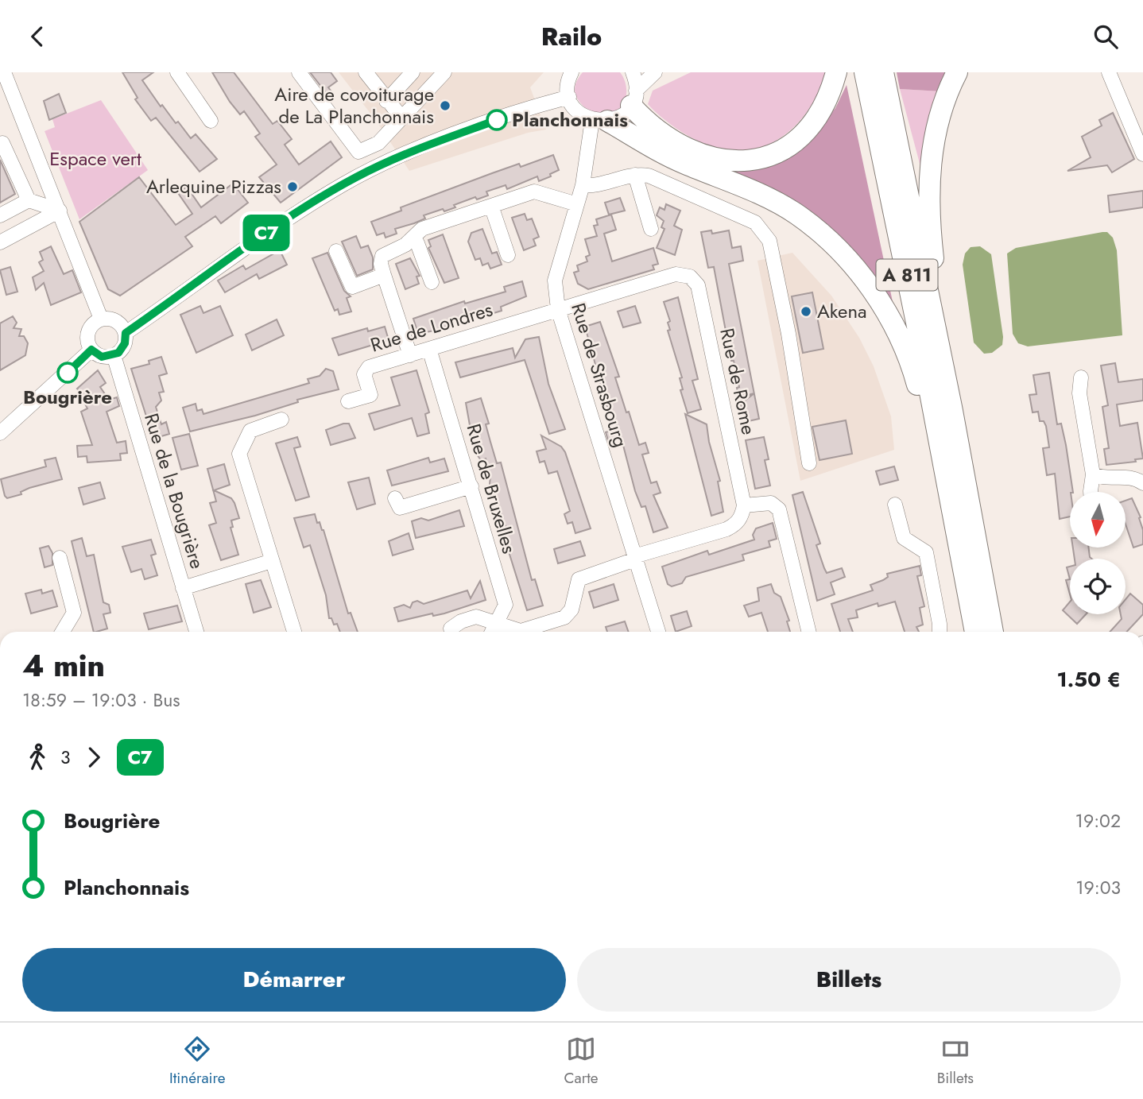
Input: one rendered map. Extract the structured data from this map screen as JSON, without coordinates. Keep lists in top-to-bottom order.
{
  "streets": {
    "highway": ["A 811"],
    "street": [
      "Rue de Londres",
      "Rue de Strasbourg",
      "Rue de Rome",
      "Rue de Bruxelles",
      "Rue de la Bougrière"
    ]
  },
  "crossings": [
    ["Rue de Londres", "Rue de Strasbourg"],
    ["Rue de Londres", "Rue de Rome"],
    ["Rue de Londres", "Rue de Bruxelles"],
    ["Rue de Strasbourg", "Rue de Rome"]
  ],
  "parks": ["Espace vert"],
  "places": [
    "Aire de covoiturage de La Planchonnais",
    "Planchonnais",
    "Arlequine Pizzas",
    "Akena",
    "Bougrière"
  ],
  "lines": ["bus line C7"],
  "north": "bottom",
  "page": {
    "header": "Railo",
    "on_map": "C7",
    "heading": ["4 min", "18:59 – 19:03 · Bus", "1.50 €"],
    "legs": ["3", "C7"],
    "list": [
      {
        "name": "Bougrière",
        "value": "19:02"
      },
      {
        "name": "Planchonnais",
        "value": "19:03"
      }
    ],
    "buttons": ["Démarrer", "Billets"],
    "tabs": ["Itinéraire", "Carte", "Billets"]
  }
}
